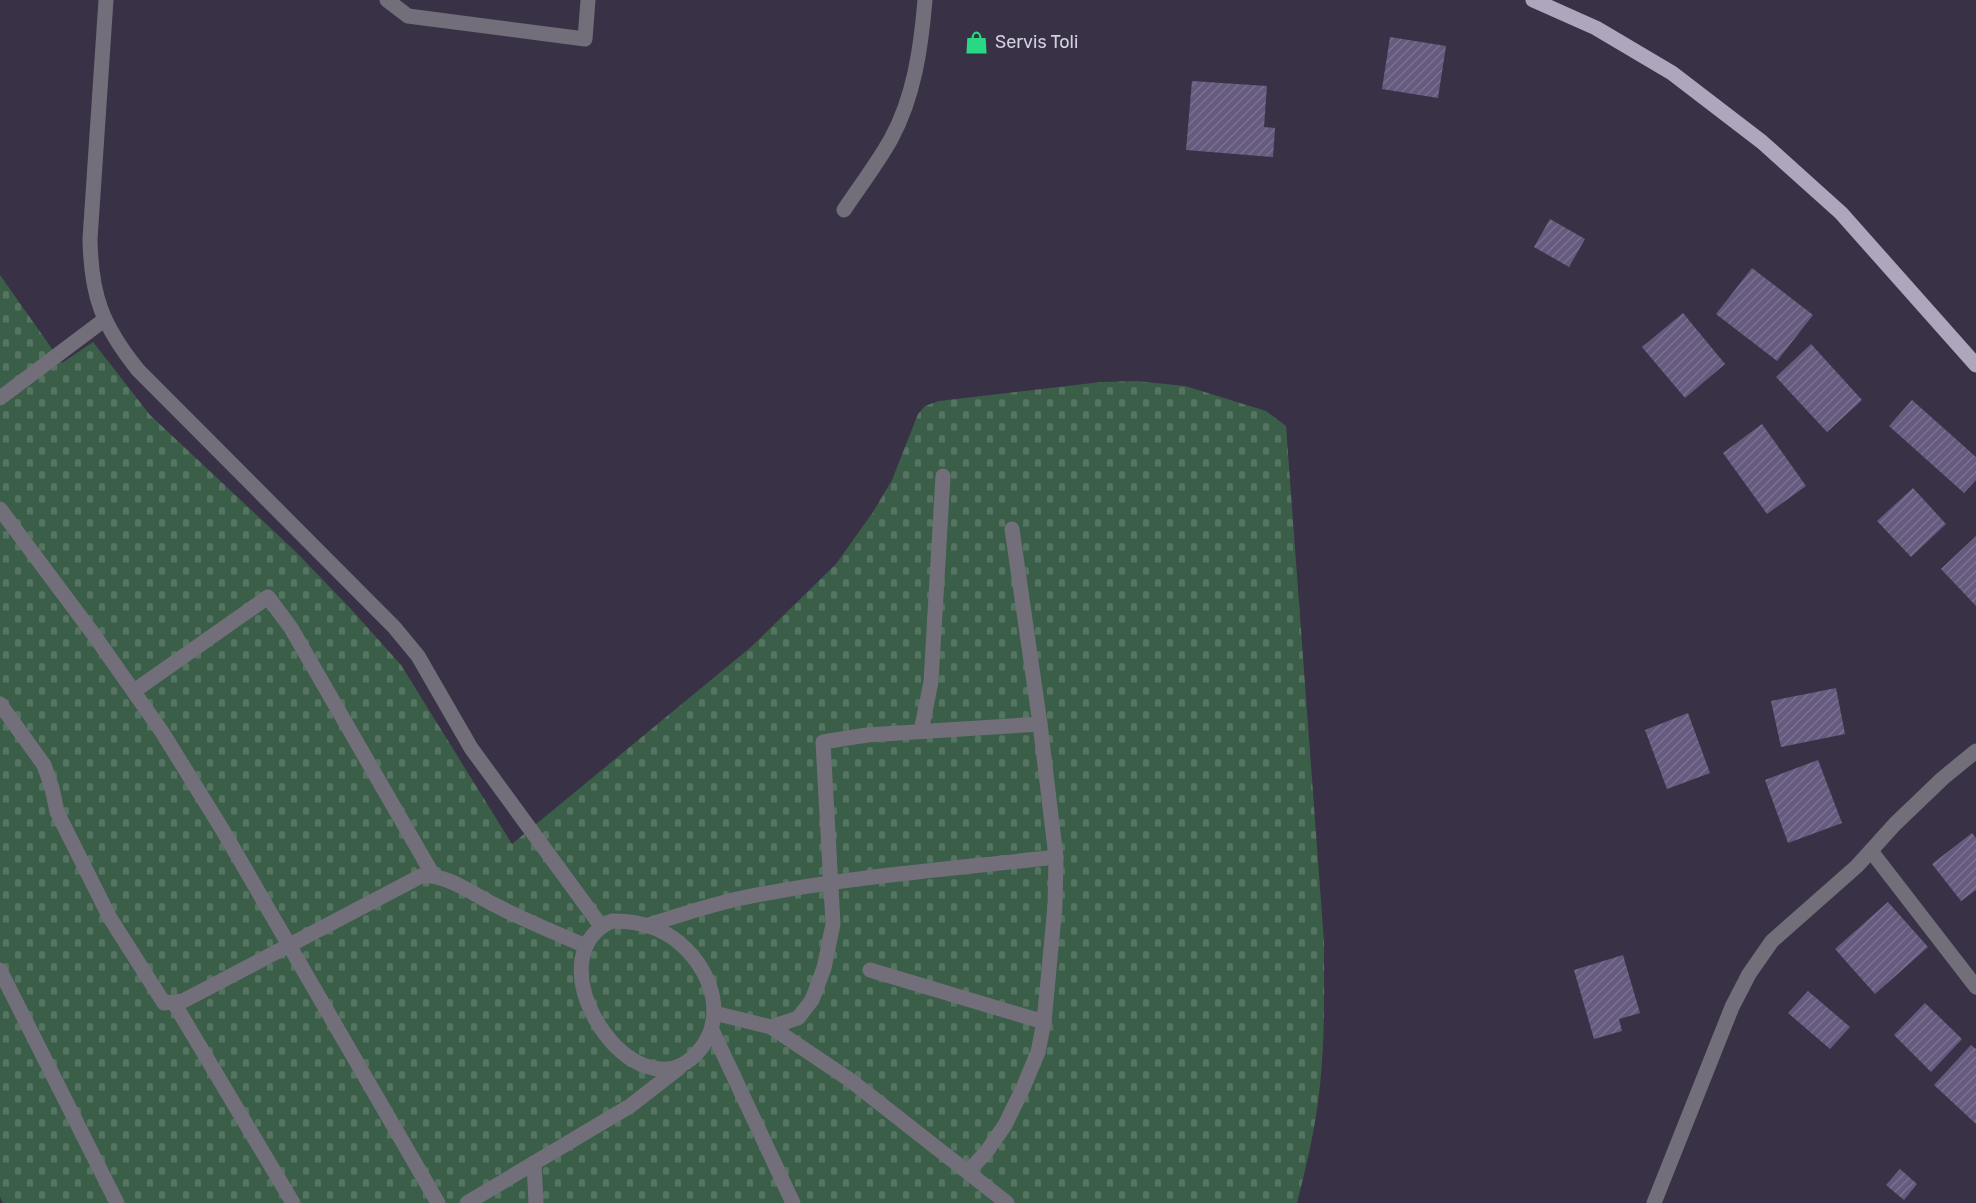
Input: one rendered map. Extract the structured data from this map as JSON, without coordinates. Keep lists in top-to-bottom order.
{
  "places": {
    "shop": ["Servis Toli"]
  }
}
